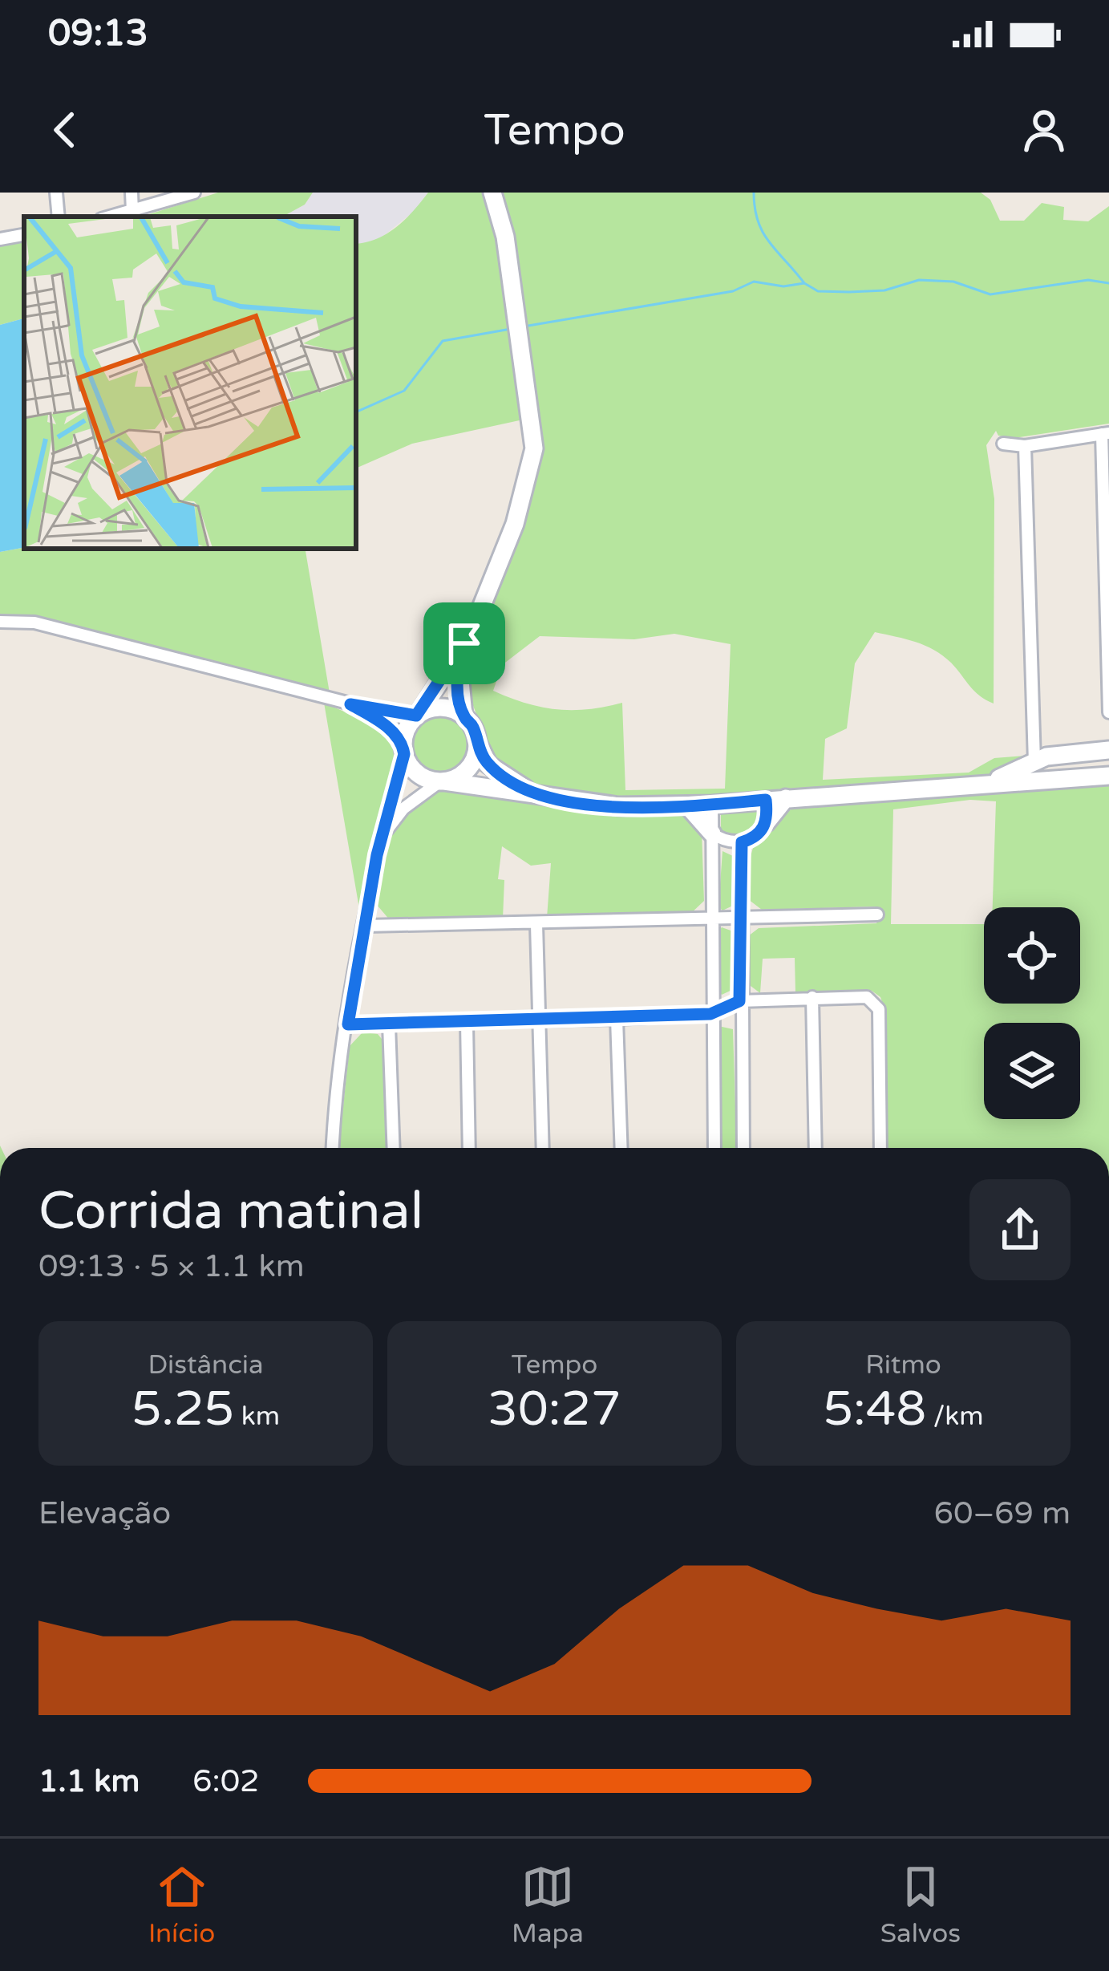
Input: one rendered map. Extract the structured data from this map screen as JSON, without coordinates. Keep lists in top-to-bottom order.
{
  "page": {
    "status": "09:13",
    "header": "Tempo",
    "heading": ["Corrida matinal", "09:13 · 5 × 1.1 km"],
    "stats": [
      ["Distância", "5.25 km"],
      ["Tempo", "30:27"],
      ["Ritmo", "5:48 /km"]
    ],
    "chart": ["Elevação", "60–69 m"],
    "list": [
      {
        "name": "1.1 km",
        "note": "6:02"
      }
    ],
    "tabs": ["Início", "Mapa", "Salvos"]
  }
}
